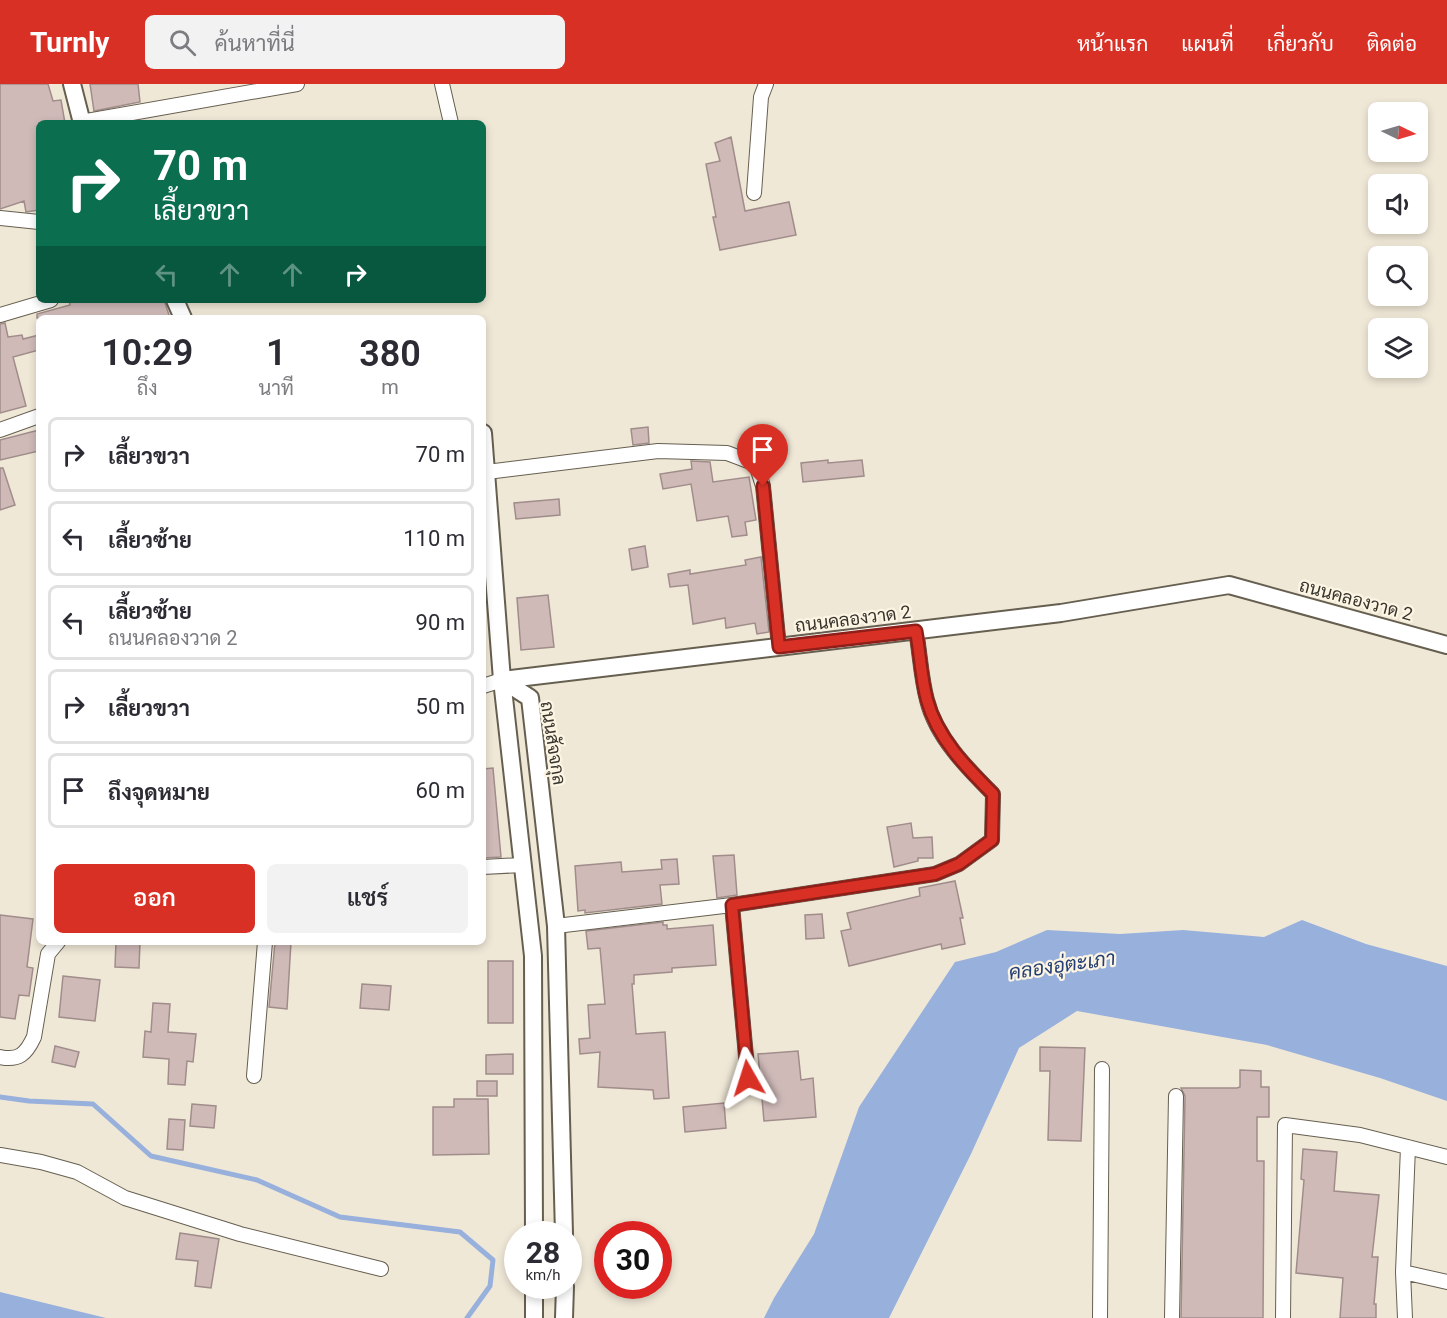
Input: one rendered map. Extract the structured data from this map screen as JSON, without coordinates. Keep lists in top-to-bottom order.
{
  "streets": {
    "street": ["ถนนคลองวาด 2", "ถนนสัจจกุล"]
  },
  "crossings": [
    ["ถนนคลองวาด 2", "ถนนสัจจกุล"]
  ],
  "water": ["คลองอุ่ตะเภา"],
  "north": "right",
  "page": {
    "header": "Turnly",
    "search": "ค้นหาที่นี่",
    "nav": [
      "หน้าแรก",
      "แผนที่",
      "เกี่ยวกับ",
      "ติดต่อ"
    ],
    "turn": ["70 m", "เลี้ยวขวา"],
    "eta": [
      "10:29",
      "ถึง",
      "1",
      "นาที",
      "380",
      "m"
    ],
    "list": [
      {
        "name": "เลี้ยวขวา",
        "value": "70 m"
      },
      {
        "name": "เลี้ยวซ้าย",
        "value": "110 m"
      },
      {
        "name": "เลี้ยวซ้าย",
        "note": "ถนนคลองวาด 2",
        "value": "90 m"
      },
      {
        "name": "เลี้ยวขวา",
        "value": "50 m"
      },
      {
        "name": "ถึงจุดหมาย",
        "value": "60 m"
      }
    ],
    "buttons": ["ออก", "แชร์"],
    "speed": "28 km/h",
    "limit": "30"
  }
}
